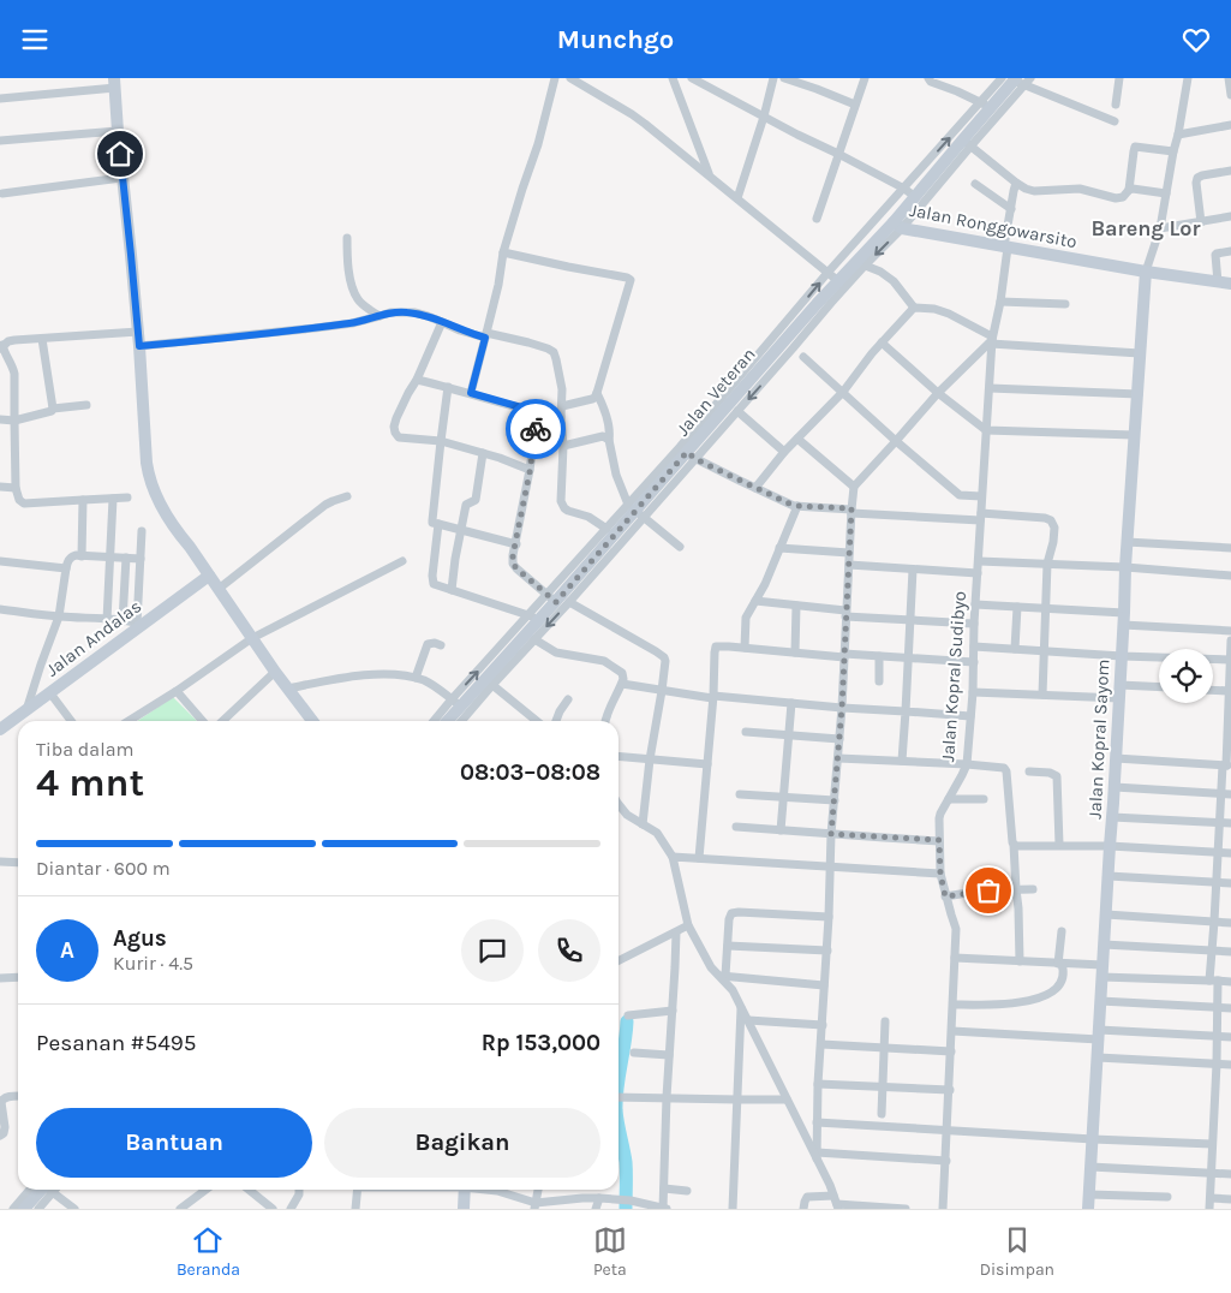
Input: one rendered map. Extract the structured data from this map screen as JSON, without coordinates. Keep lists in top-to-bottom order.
{
  "streets": {
    "main road": [
      "Jalan Ronggowarsito",
      "Jalan Veteran",
      "Jalan Andalas",
      "Jalan Kopral Sayom"
    ],
    "street": ["Jalan Kopral Sudibyo"]
  },
  "crossings": [
    ["Jalan Ronggowarsito", "Jalan Veteran"],
    ["Jalan Ronggowarsito", "Jalan Kopral Sudibyo"],
    ["Jalan Ronggowarsito", "Jalan Kopral Sayom"]
  ],
  "districts": ["Bareng Lor"],
  "page": {
    "header": "Munchgo",
    "heading": ["4 mnt", "Tiba dalam", "08:03–08:08"],
    "panel": [
      "Agus",
      "Kurir · 4.5",
      "Pesanan #5495",
      "Rp 153,000"
    ],
    "bar": "Diantar · 600 m",
    "round": "A",
    "buttons": ["Bantuan", "Bagikan"],
    "tabs": ["Beranda", "Peta", "Disimpan"]
  }
}
